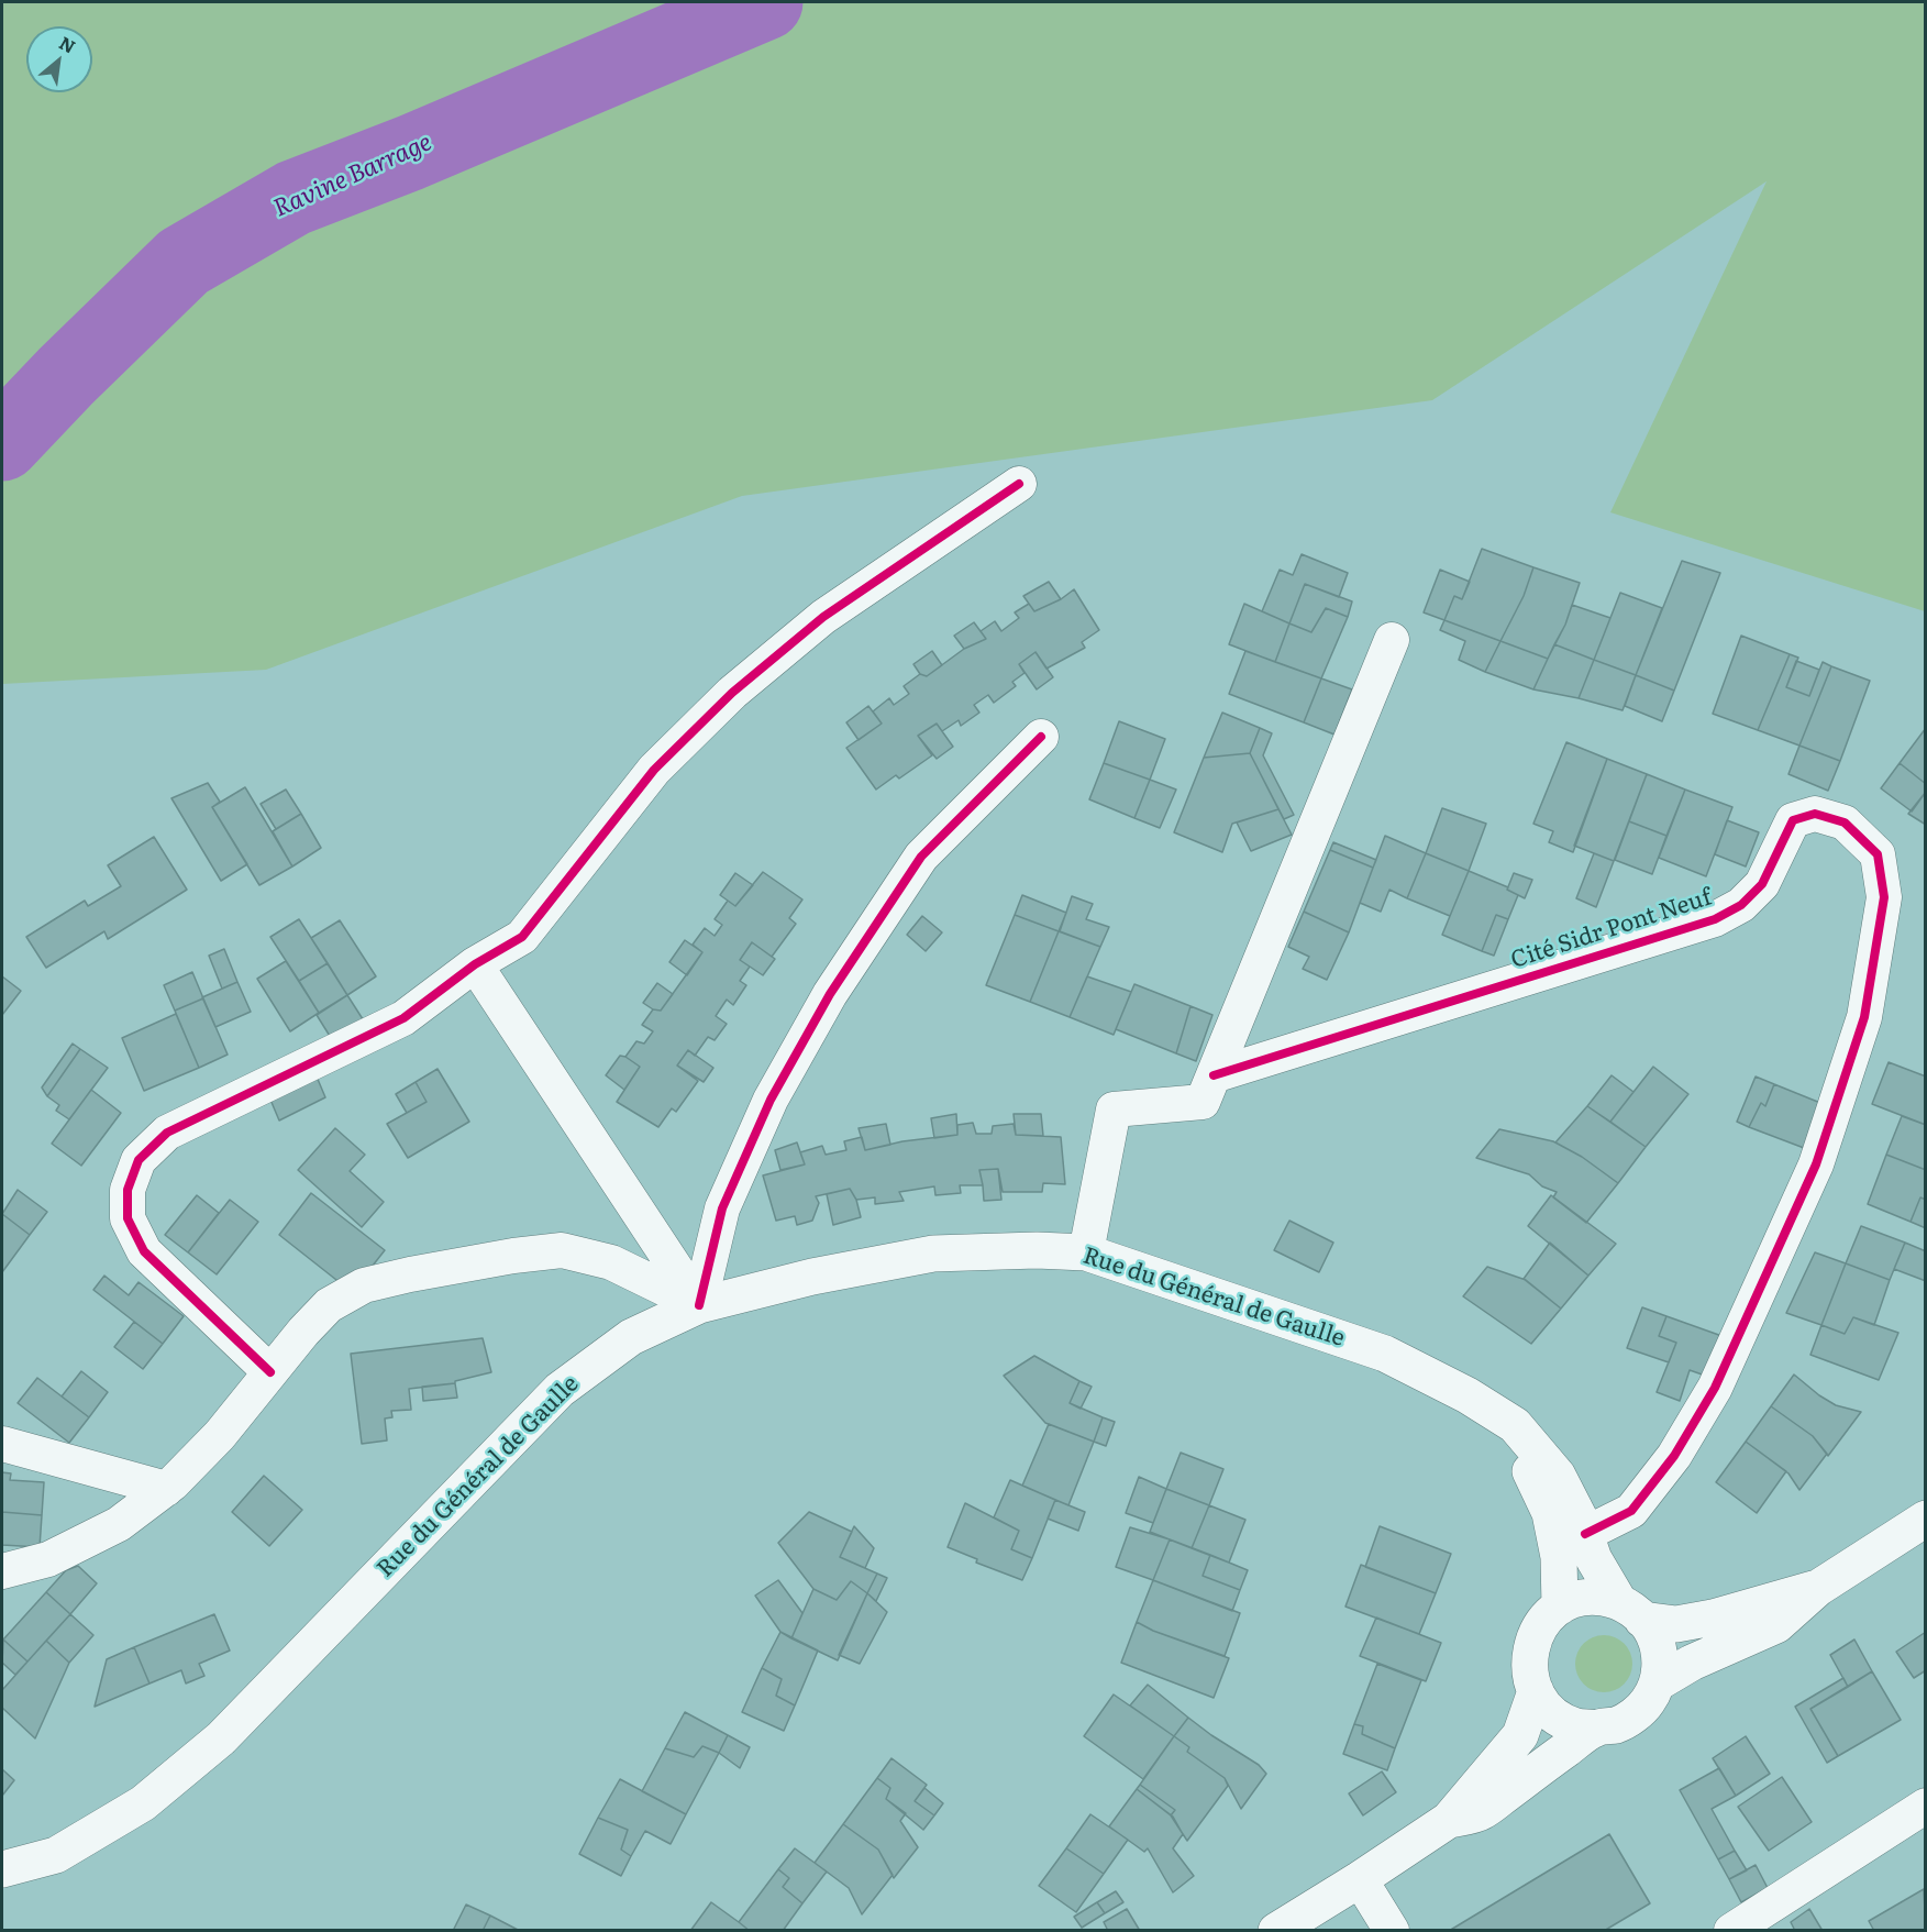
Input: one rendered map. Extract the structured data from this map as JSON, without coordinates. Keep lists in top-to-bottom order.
{
  "streets": {
    "main road": ["Rue du Général de Gaulle"],
    "street": ["Cité Sidr Pont Neuf"]
  },
  "crossings": [
    ["Cité Sidr Pont Neuf", "Rue du Général de Gaulle"]
  ],
  "water": ["Ravine Barrage"],
  "north": "top right"
}
